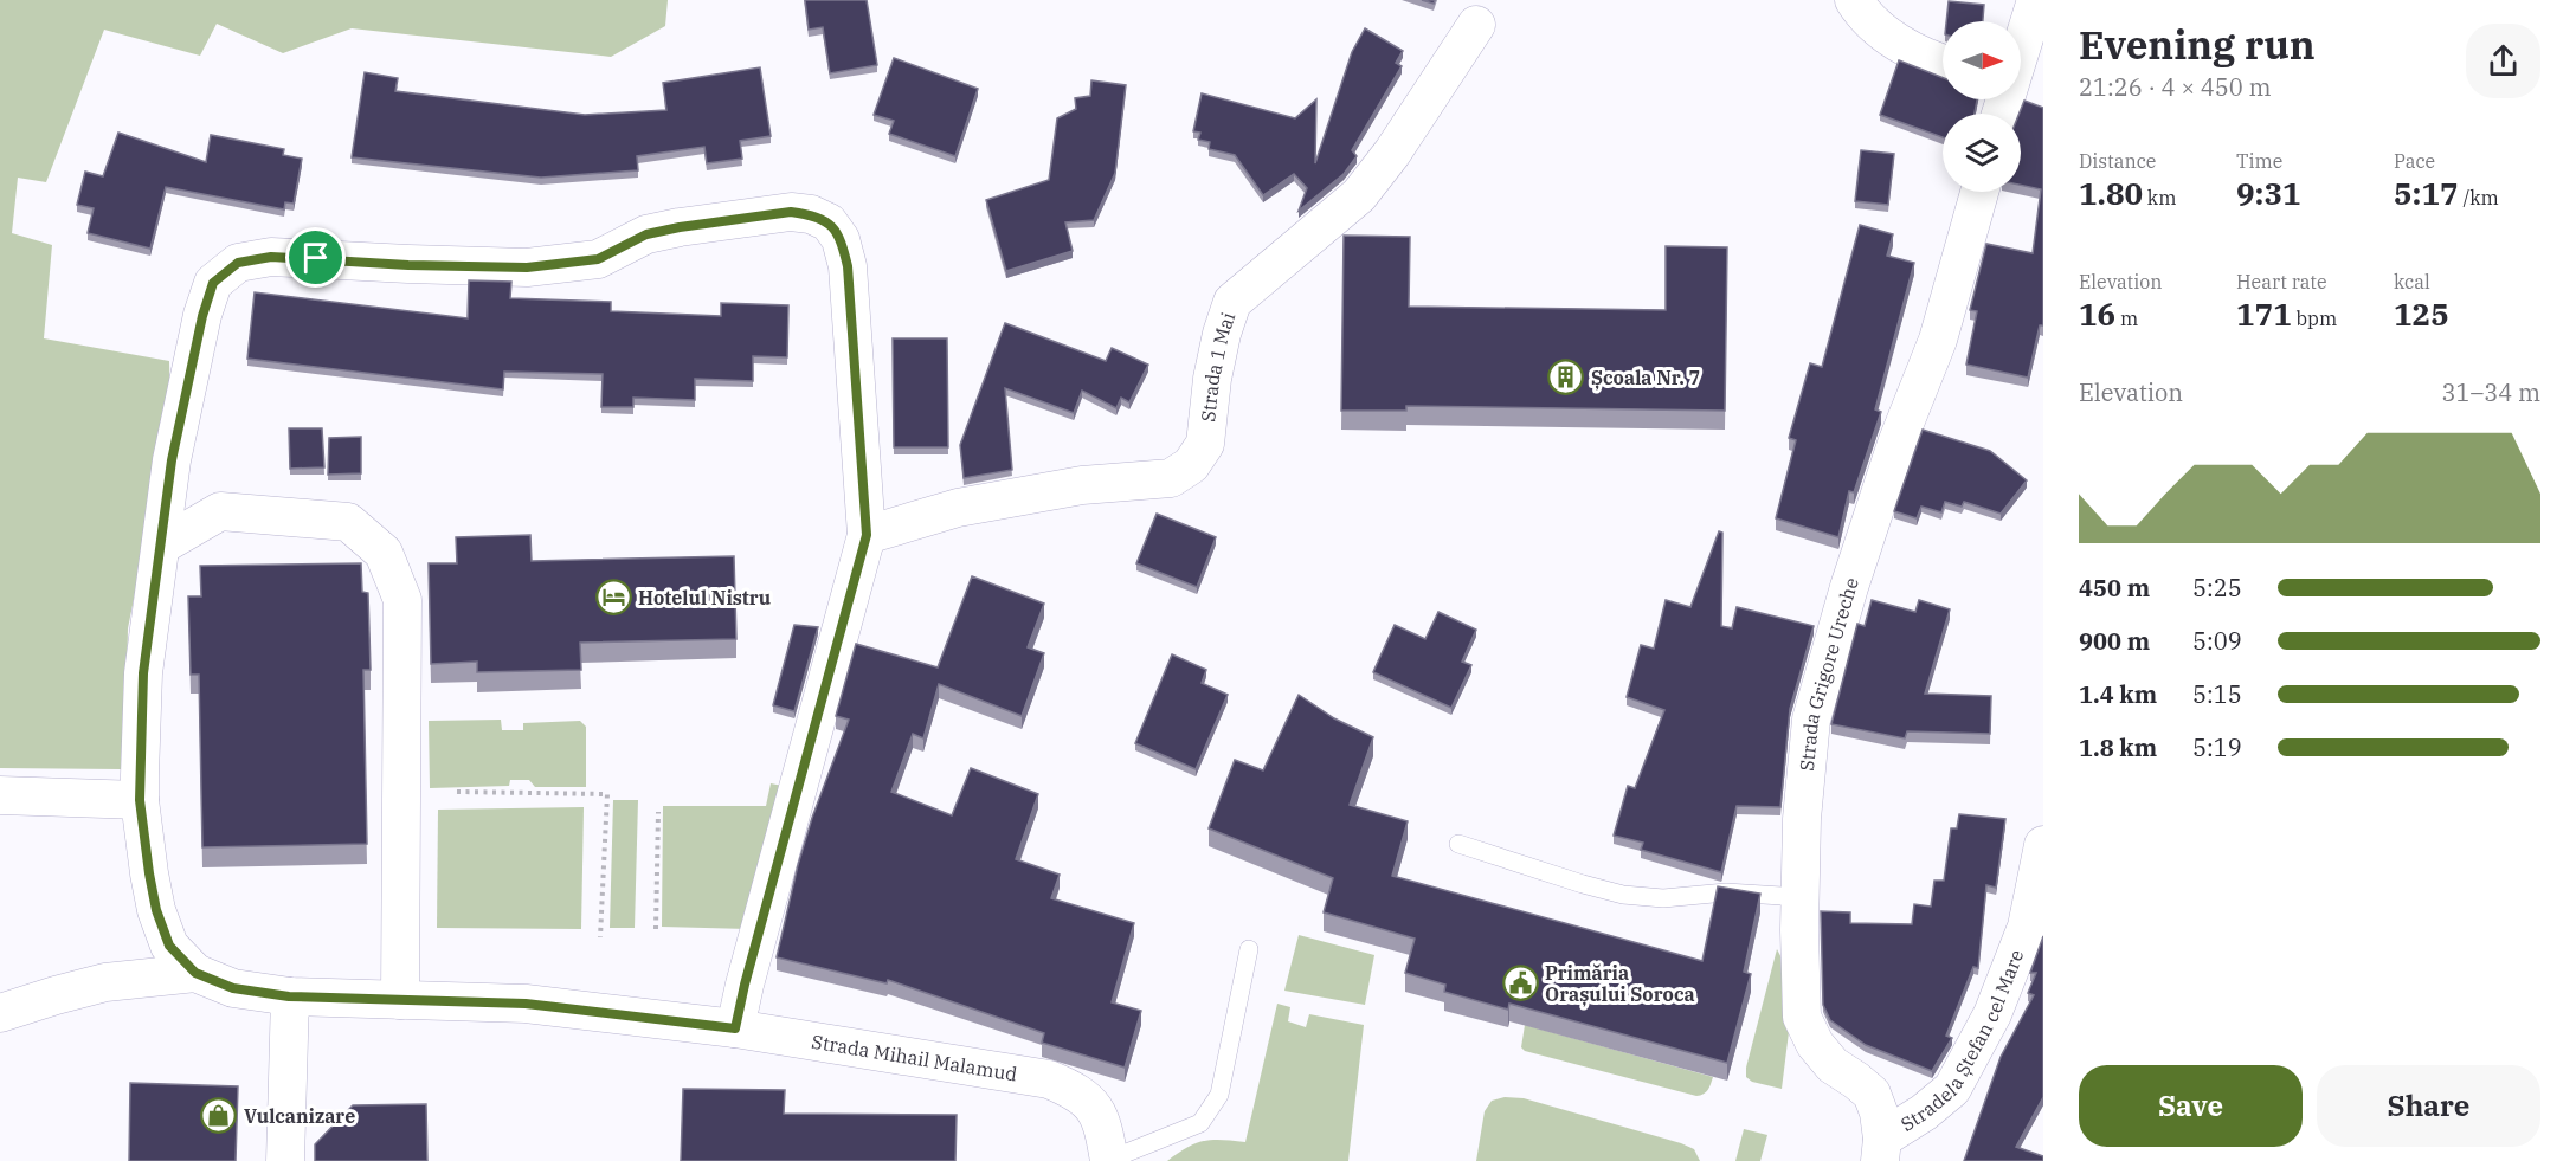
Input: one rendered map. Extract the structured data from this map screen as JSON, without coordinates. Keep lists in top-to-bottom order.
{
  "streets": {
    "street": [
      "Strada 1 Mai",
      "Strada Grigore Ureche",
      "Stradela Ștefan cel Mare",
      "Strada Mihail Malamud"
    ]
  },
  "crossings": [
    ["Strada Grigore Ureche", "Stradela Ștefan cel Mare"]
  ],
  "places": {
    "building": ["Școala Nr. 7"],
    "hotel": ["Hotelul Nistru"],
    "public building": ["Primăria Orașului Soroca"],
    "shop": ["Vulcanizare"]
  },
  "north": "right",
  "page": {
    "heading": ["Evening run", "21:26 · 4 × 450 m"],
    "stats": [
      ["Distance", "1.80 km"],
      ["Time", "9:31"],
      ["Pace", "5:17 /km"],
      ["Elevation", "16 m"],
      ["Heart rate", "171 bpm"],
      ["kcal", "125"]
    ],
    "chart": ["Elevation", "31–34 m"],
    "list": [
      {
        "name": "450 m",
        "note": "5:25"
      },
      {
        "name": "900 m",
        "note": "5:09"
      },
      {
        "name": "1.4 km",
        "note": "5:15"
      },
      {
        "name": "1.8 km",
        "note": "5:19"
      }
    ],
    "buttons": ["Save", "Share"]
  }
}
